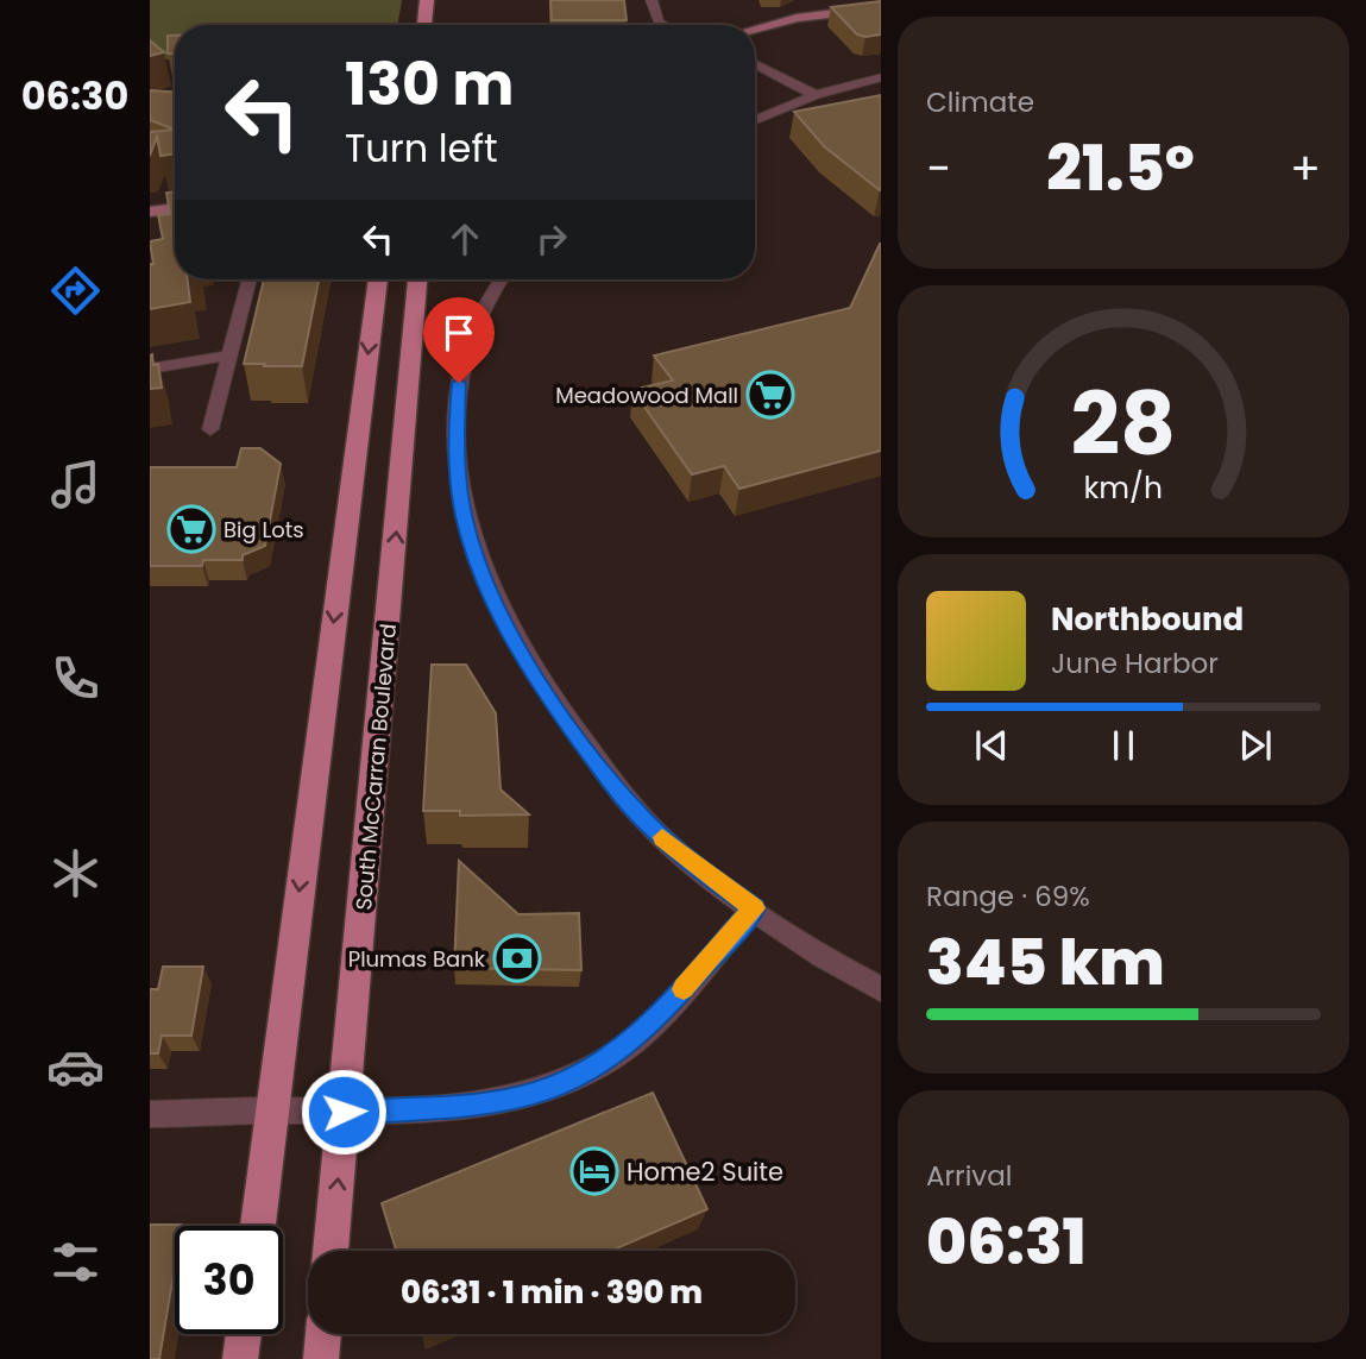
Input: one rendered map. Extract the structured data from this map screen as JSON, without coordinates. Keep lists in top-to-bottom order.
{
  "streets": {
    "main road": ["South McCarran Boulevard"]
  },
  "places": {
    "supermarket": ["Meadowood Mall", "Big Lots"],
    "bank": ["Plumas Bank"],
    "hotel": ["Home2 Suite"]
  },
  "page": {
    "tabs": "06:30",
    "tile": [
      "Climate",
      ["Range · 69%", "345 km"],
      ["Arrival", "06:31"]
    ],
    "turn": ["130 m", "Turn left"],
    "heat": ["−", "21.5°", "+"],
    "song": ["Northbound", "June Harbor"],
    "limit": "30",
    "trip": "06:31 · 1 min · 390 m",
    "gauge": ["28", "km/h"]
  }
}
